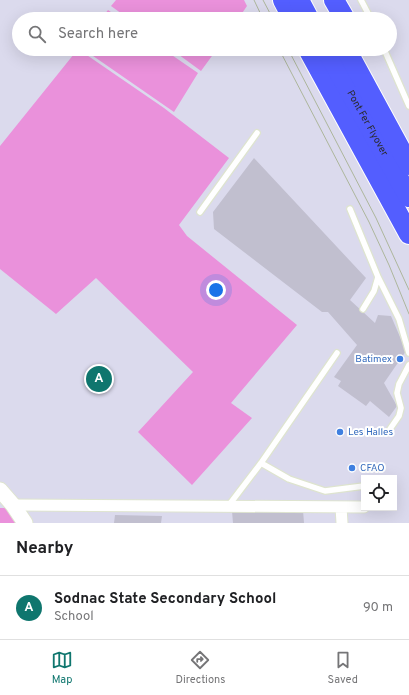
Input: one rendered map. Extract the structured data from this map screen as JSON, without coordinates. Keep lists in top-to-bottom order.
{
  "streets": {
    "highway": ["Pont Fer Flyover"]
  },
  "places": ["Batimex", "Les Halles", "CFAO"],
  "page": {
    "search": "Search here",
    "pins": "A",
    "heading": "Nearby",
    "list": [
      {
        "mark": "A",
        "name": "Sodnac State Secondary School",
        "note": "School",
        "value": "90 m"
      }
    ],
    "nav": ["Map", "Directions", "Saved"]
  }
}
